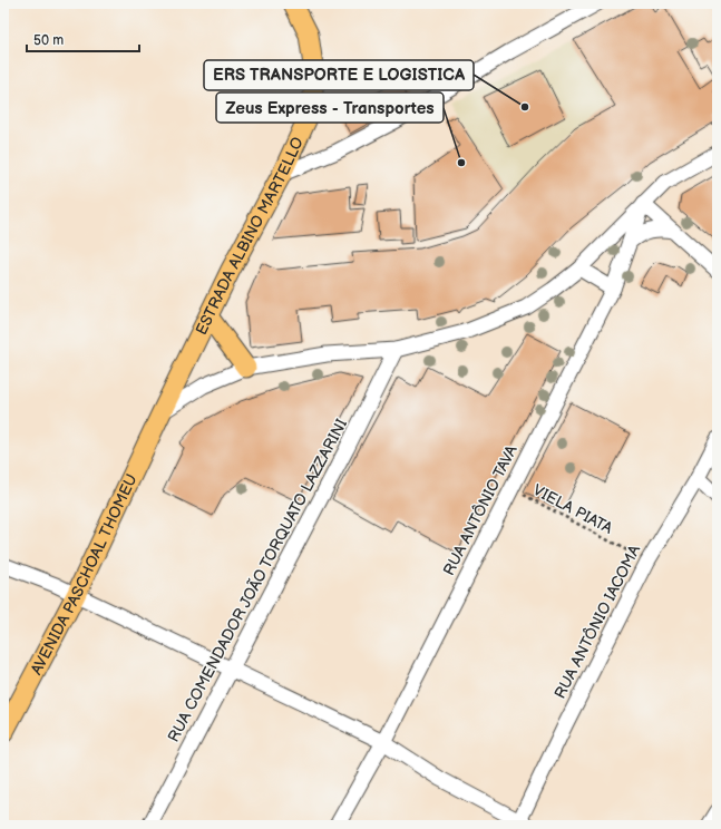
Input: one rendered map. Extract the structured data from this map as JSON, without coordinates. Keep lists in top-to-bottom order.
{
  "streets": {
    "main road": ["ESTRADA ALBINO MARTELLO", "AVENIDA PASCHOAL THOMEU"],
    "street": ["RUA ANTÔNIO TAVA", "RUA COMENDADOR JOÃO TORQUATO LAZZARINI", "RUA ANTÔNIO IACOMA"],
    "path": ["VIELA PIATA"]
  },
  "crossings": [
    ["ESTRADA ALBINO MARTELLO", "AVENIDA PASCHOAL THOMEU"],
    ["VIELA PIATA", "RUA ANTÔNIO TAVA"],
    ["VIELA PIATA", "RUA ANTÔNIO IACOMA"]
  ],
  "places": ["ERS TRANSPORTE E LOGISTICA", "Zeus Express - Transportes"],
  "scale_bar": "50 m"
}
